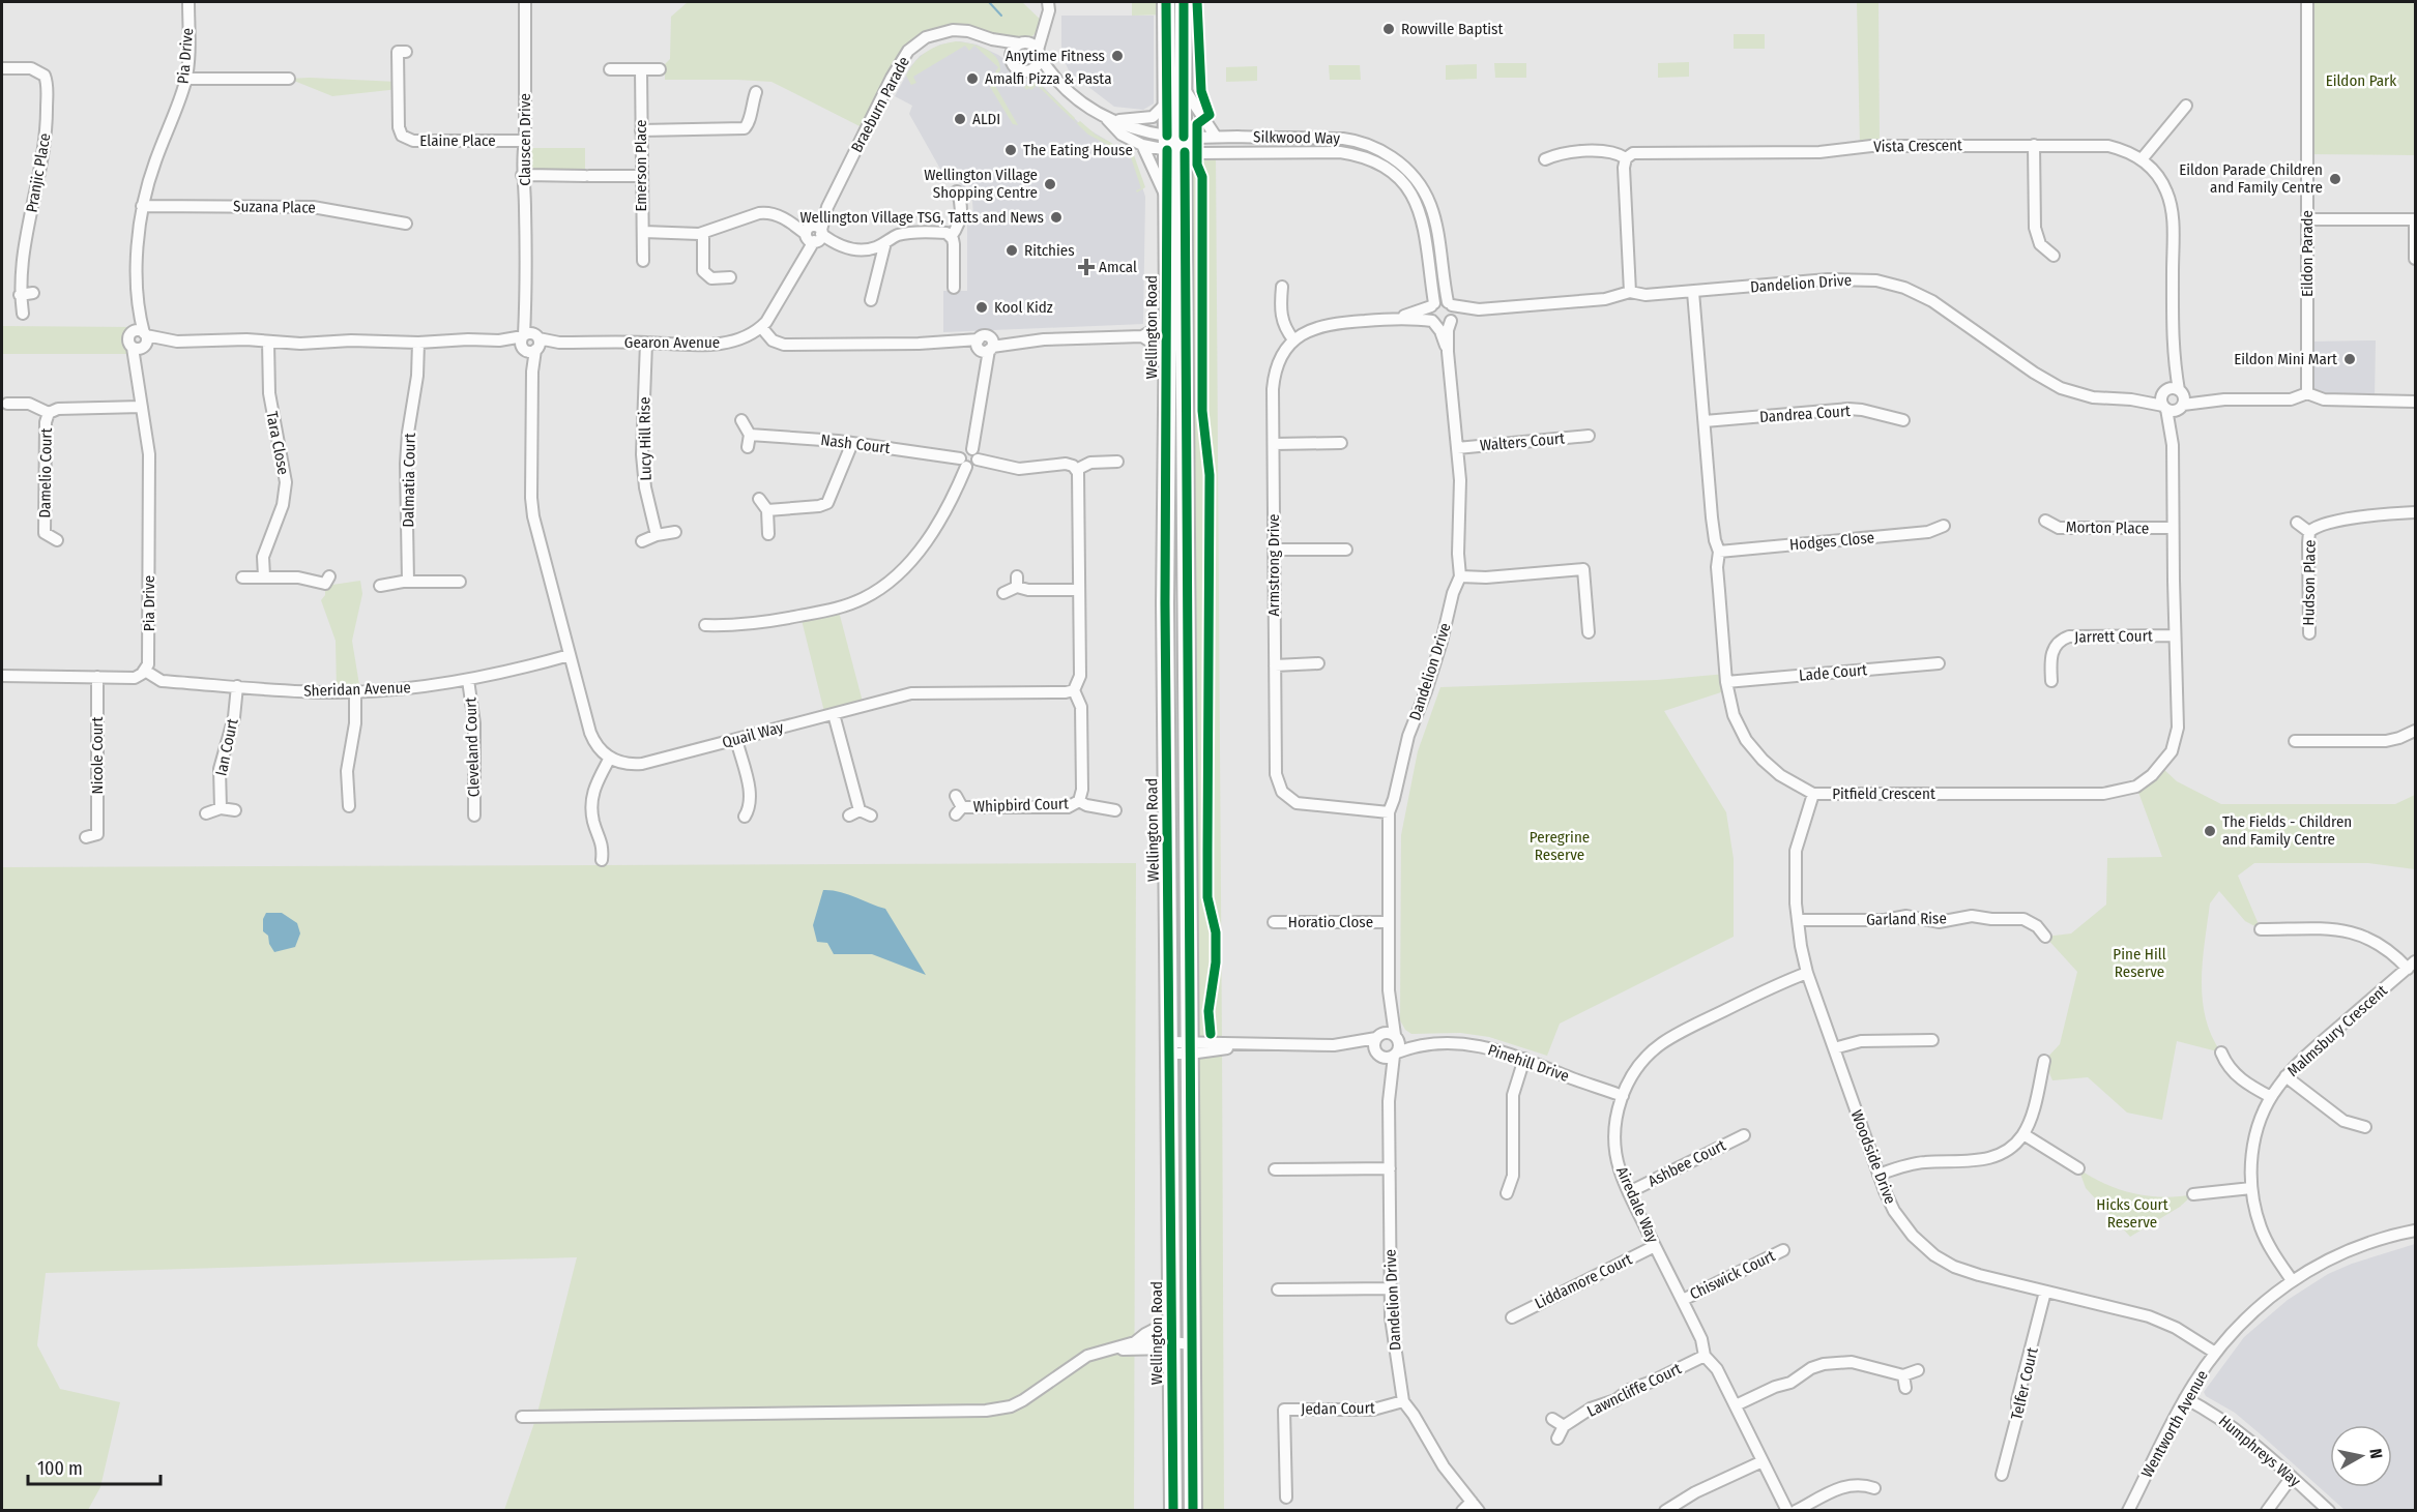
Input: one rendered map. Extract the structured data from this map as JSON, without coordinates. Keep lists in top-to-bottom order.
{
  "streets": {
    "main road": ["Wellington Road"],
    "street": [
      "Pia Drive",
      "Braeburn Parade",
      "Silkwood Way",
      "Clauscen Drive",
      "Elaine Place",
      "Vista Crescent",
      "Emerson Place",
      "Pranjic Place",
      "Suzana Place",
      "Eildon Parade",
      "Dandelion Drive",
      "Gearon Avenue",
      "Dandrea Court",
      "Lucy Hill Rise",
      "Walters Court",
      "Tara Close",
      "Nash Court",
      "Damelio Court",
      "Dalmatia Court",
      "Morton Place",
      "Hodges Close",
      "Armstrong Drive",
      "Hudson Place",
      "Jarrett Court",
      "Lade Court",
      "Sheridan Avenue",
      "Quail Way",
      "Ian Court",
      "Cleveland Court",
      "Nicole Court",
      "Pitfield Crescent",
      "Whipbird Court",
      "Garland Rise",
      "Horatio Close",
      "Malmsbury Crescent",
      "Pinehill Drive",
      "Woodside Drive",
      "Ashbee Court",
      "Airedale Way",
      "Chiswick Court",
      "Liddamore Court",
      "Telfer Court",
      "Lawncliffe Court",
      "Jedan Court",
      "Wentworth Avenue",
      "Humphreys Way"
    ]
  },
  "crossings": [
    ["Pia Drive", "Suzana Place"],
    ["Pia Drive", "Damelio Court"],
    ["Pia Drive", "Sheridan Avenue"],
    ["Braeburn Parade", "Gearon Avenue"],
    ["Silkwood Way", "Dandelion Drive"],
    ["Silkwood Way", "Wellington Road"],
    ["Clauscen Drive", "Elaine Place"],
    ["Clauscen Drive", "Gearon Avenue"],
    ["Vista Crescent", "Dandelion Drive"],
    ["Vista Crescent", "Pitfield Crescent"],
    ["Dandelion Drive", "Walters Court"],
    ["Dandelion Drive", "Armstrong Drive"],
    ["Dandelion Drive", "Pitfield Crescent"],
    ["Dandelion Drive", "Horatio Close"],
    ["Dandelion Drive", "Pinehill Drive"],
    ["Dandelion Drive", "Jedan Court"],
    ["Gearon Avenue", "Lucy Hill Rise"],
    ["Dandrea Court", "Pitfield Crescent"],
    ["Morton Place", "Pitfield Crescent"],
    ["Hodges Close", "Pitfield Crescent"],
    ["Jarrett Court", "Pitfield Crescent"],
    ["Lade Court", "Pitfield Crescent"],
    ["Sheridan Avenue", "Ian Court"],
    ["Sheridan Avenue", "Cleveland Court"],
    ["Quail Way", "Whipbird Court"],
    ["Pitfield Crescent", "Woodside Drive"],
    ["Garland Rise", "Woodside Drive"],
    ["Malmsbury Crescent", "Wentworth Avenue"],
    ["Pinehill Drive", "Airedale Way"],
    ["Woodside Drive", "Airedale Way"],
    ["Woodside Drive", "Telfer Court"],
    ["Woodside Drive", "Wentworth Avenue"],
    ["Ashbee Court", "Airedale Way"],
    ["Airedale Way", "Chiswick Court"],
    ["Airedale Way", "Liddamore Court"],
    ["Airedale Way", "Lawncliffe Court"],
    ["Wentworth Avenue", "Humphreys Way"]
  ],
  "parks": [
    "Eildon Park",
    "Peregrine Reserve",
    "Pine Hill Reserve",
    "Hicks Court Reserve"
  ],
  "places": {
    "other": [
      "Rowville Baptist",
      "Anytime Fitness",
      "Amalfi Pizza & Pasta",
      "ALDI",
      "The Eating House",
      "Eildon Parade Children and Family Centre",
      "Wellington Village Shopping Centre",
      "Wellington Village TSG, Tatts and News",
      "Ritchies",
      "Kool Kidz",
      "Eildon Mini Mart",
      "The Fields - Children and Family Centre"
    ],
    "health": ["Amcal"]
  },
  "scale_bar": "100 m",
  "north": "right"
}
